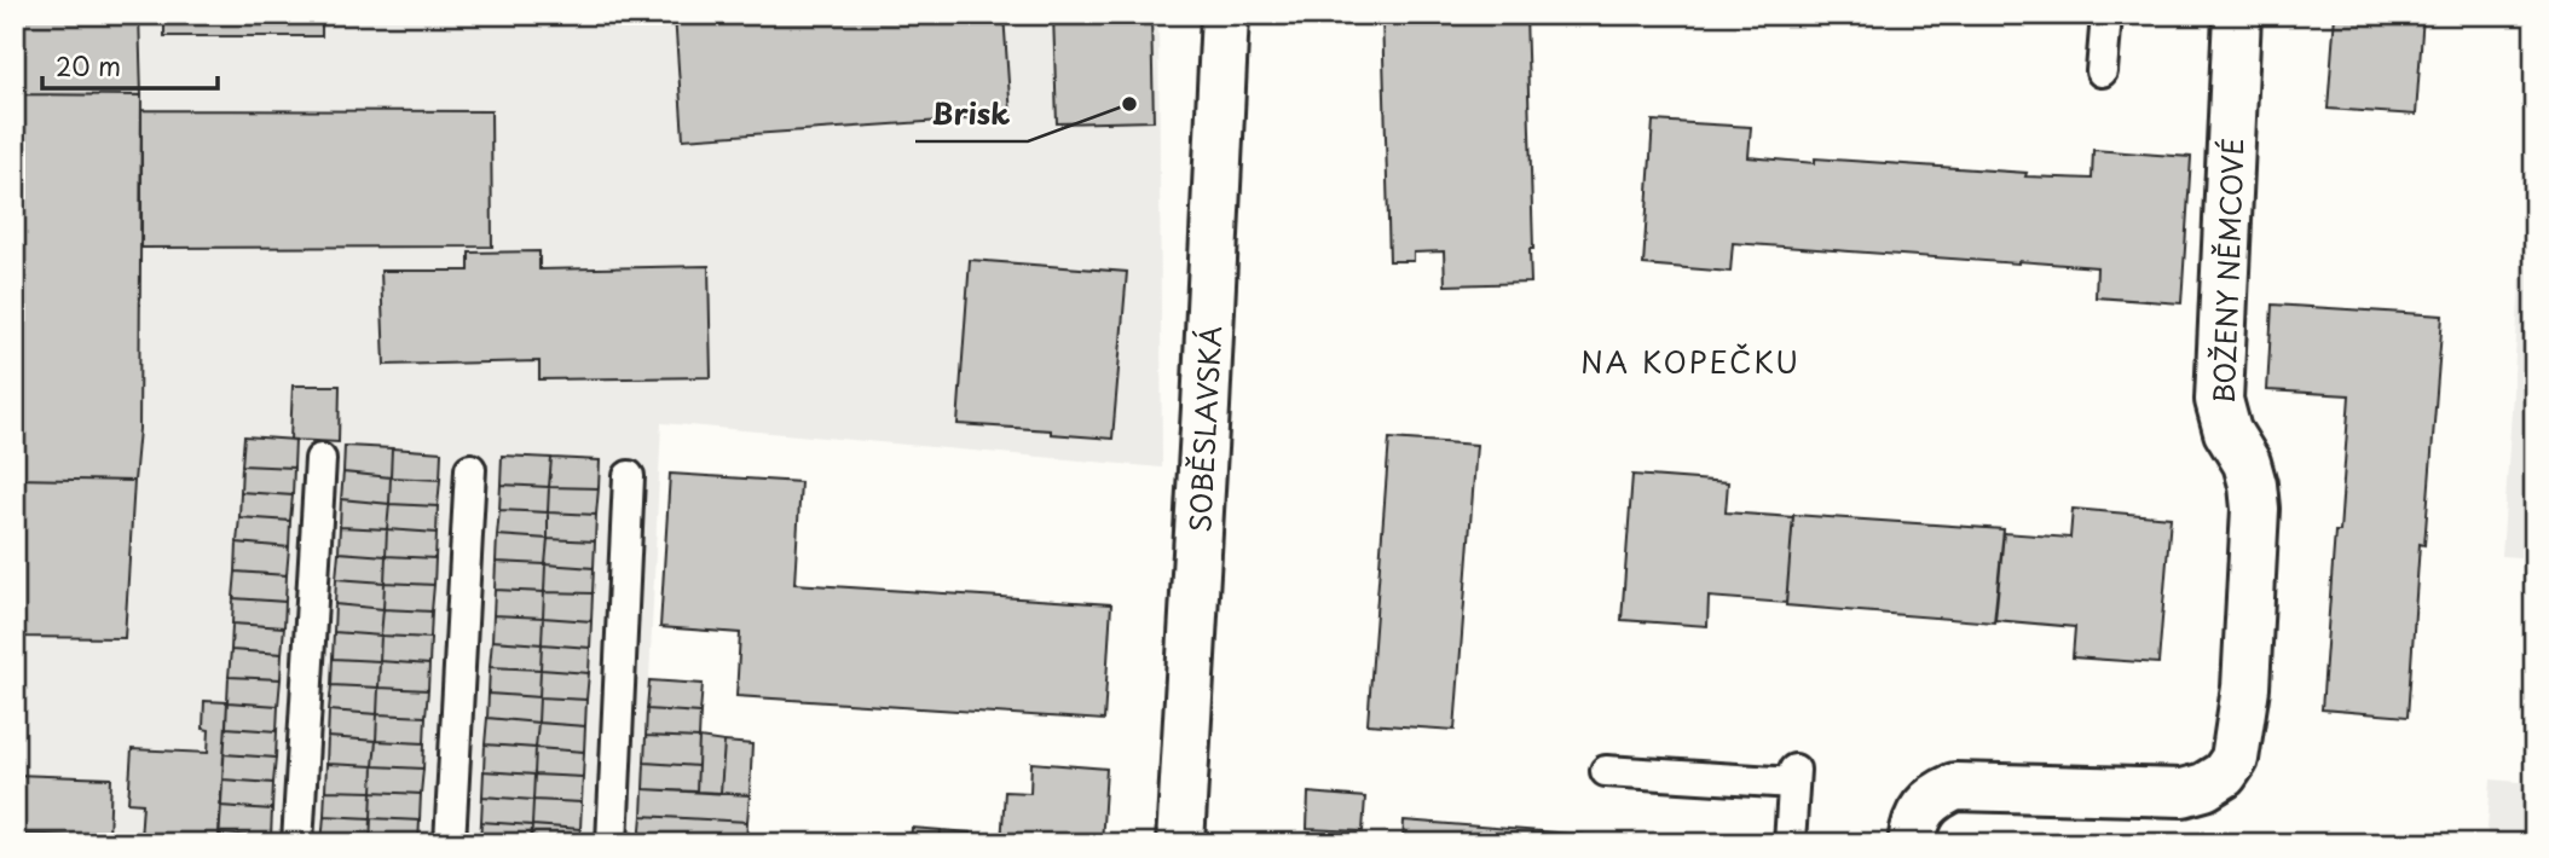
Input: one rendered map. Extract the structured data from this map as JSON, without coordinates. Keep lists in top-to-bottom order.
{
  "streets": {
    "street": ["BOŽENY NĚMCOVÉ", "SOBĚSLAVSKÁ"]
  },
  "districts": ["NA KOPEČKU"],
  "places": ["Brisk"],
  "scale_bar": "20 m"
}
